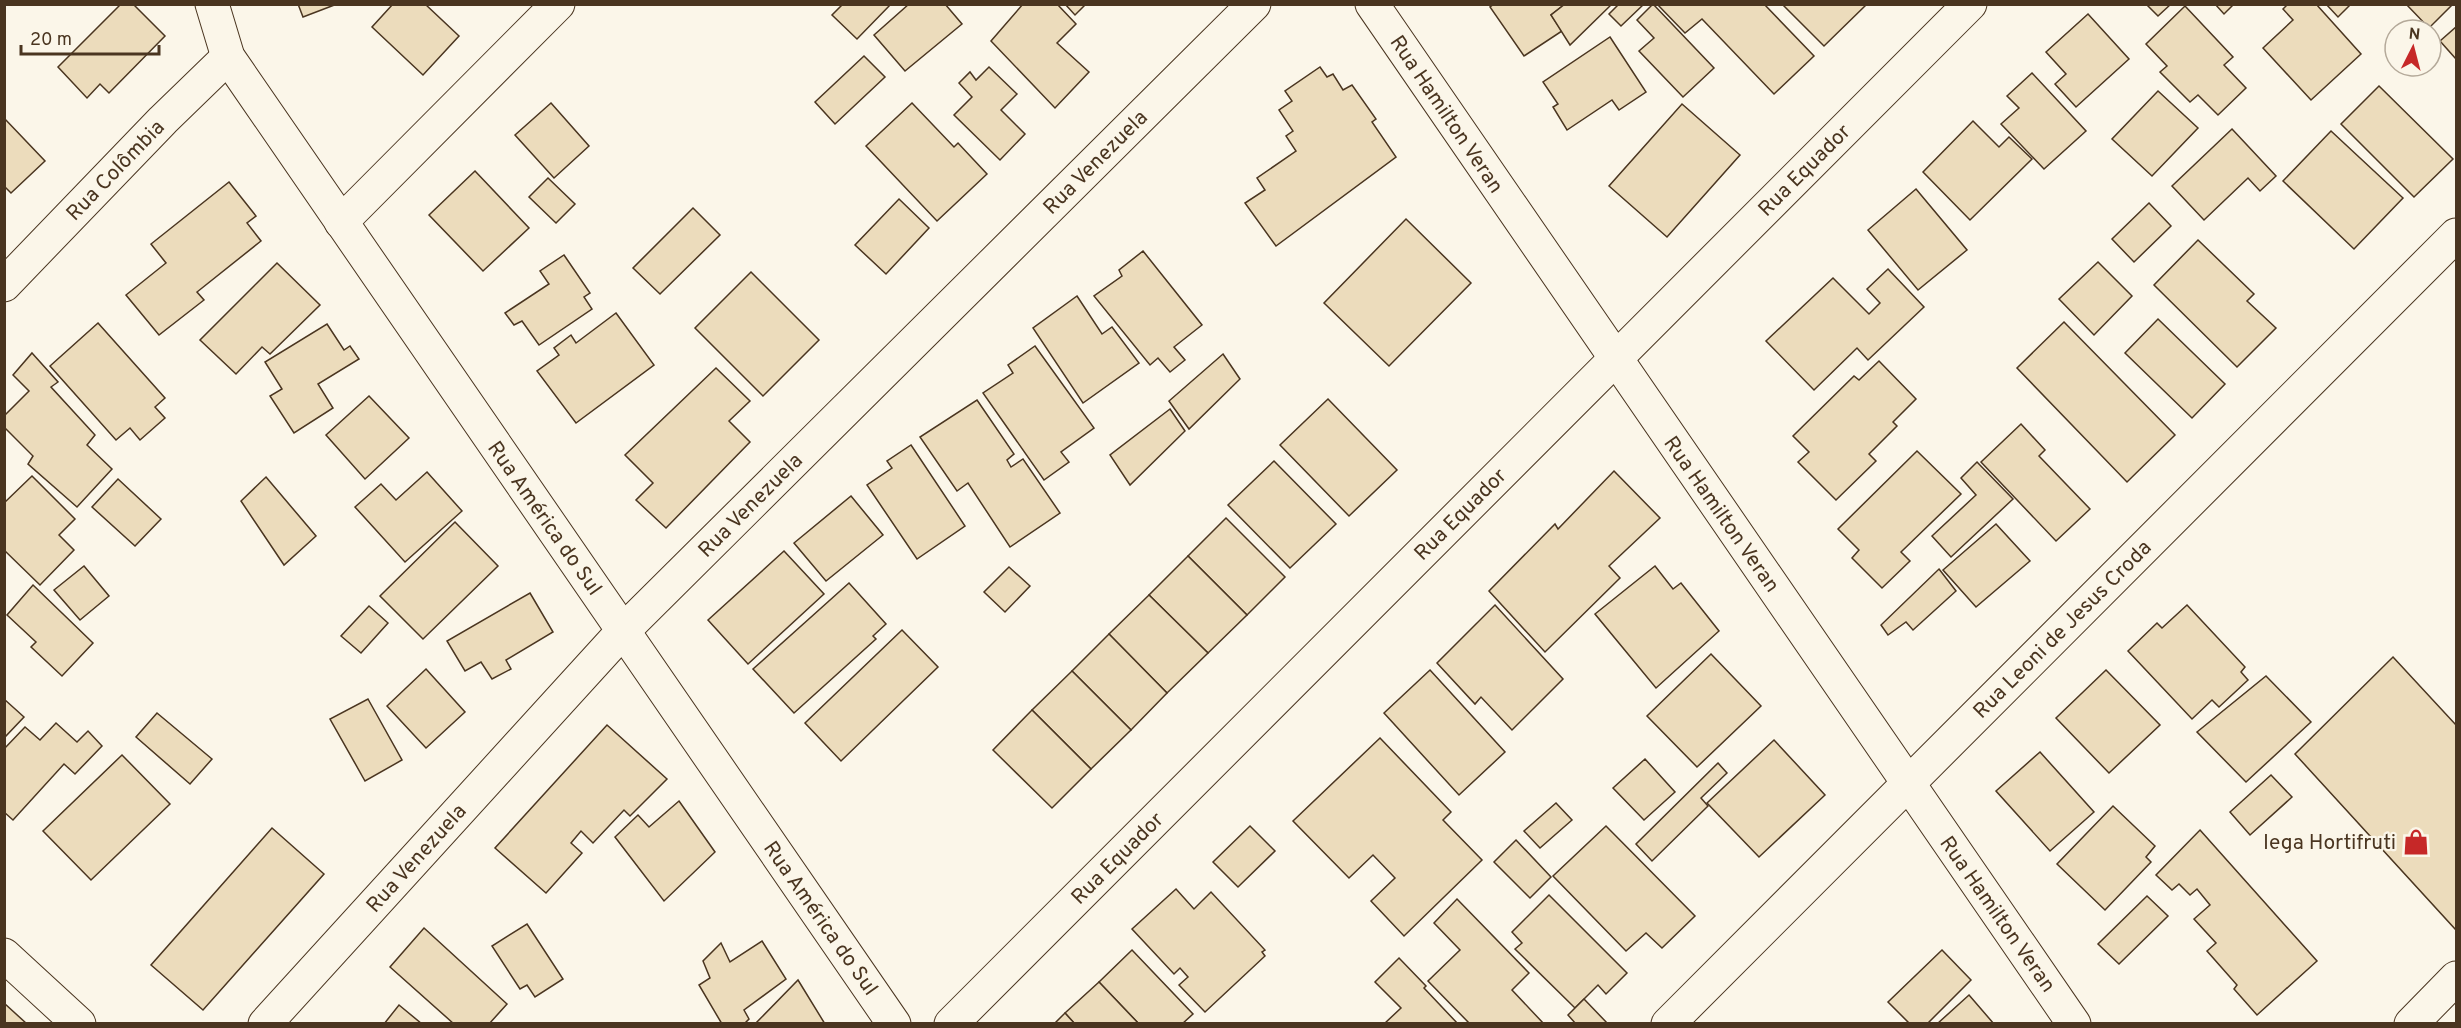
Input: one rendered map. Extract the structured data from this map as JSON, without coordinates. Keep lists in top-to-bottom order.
{
  "streets": {
    "street": [
      "Rua Hamilton Veran",
      "Rua Venezuela",
      "Rua Colômbia",
      "Rua Equador",
      "Rua América do Sul",
      "Rua Leoni de Jesus Croda"
    ]
  },
  "crossings": [
    ["Rua Hamilton Veran", "Rua Equador"],
    ["Rua Hamilton Veran", "Rua Leoni de Jesus Croda"],
    ["Rua Venezuela", "Rua América do Sul"],
    ["Rua Colômbia", "Rua América do Sul"]
  ],
  "places": {
    "shop": ["Iega Hortifruti"]
  },
  "scale_bar": "20 m",
  "north": "top"
}
